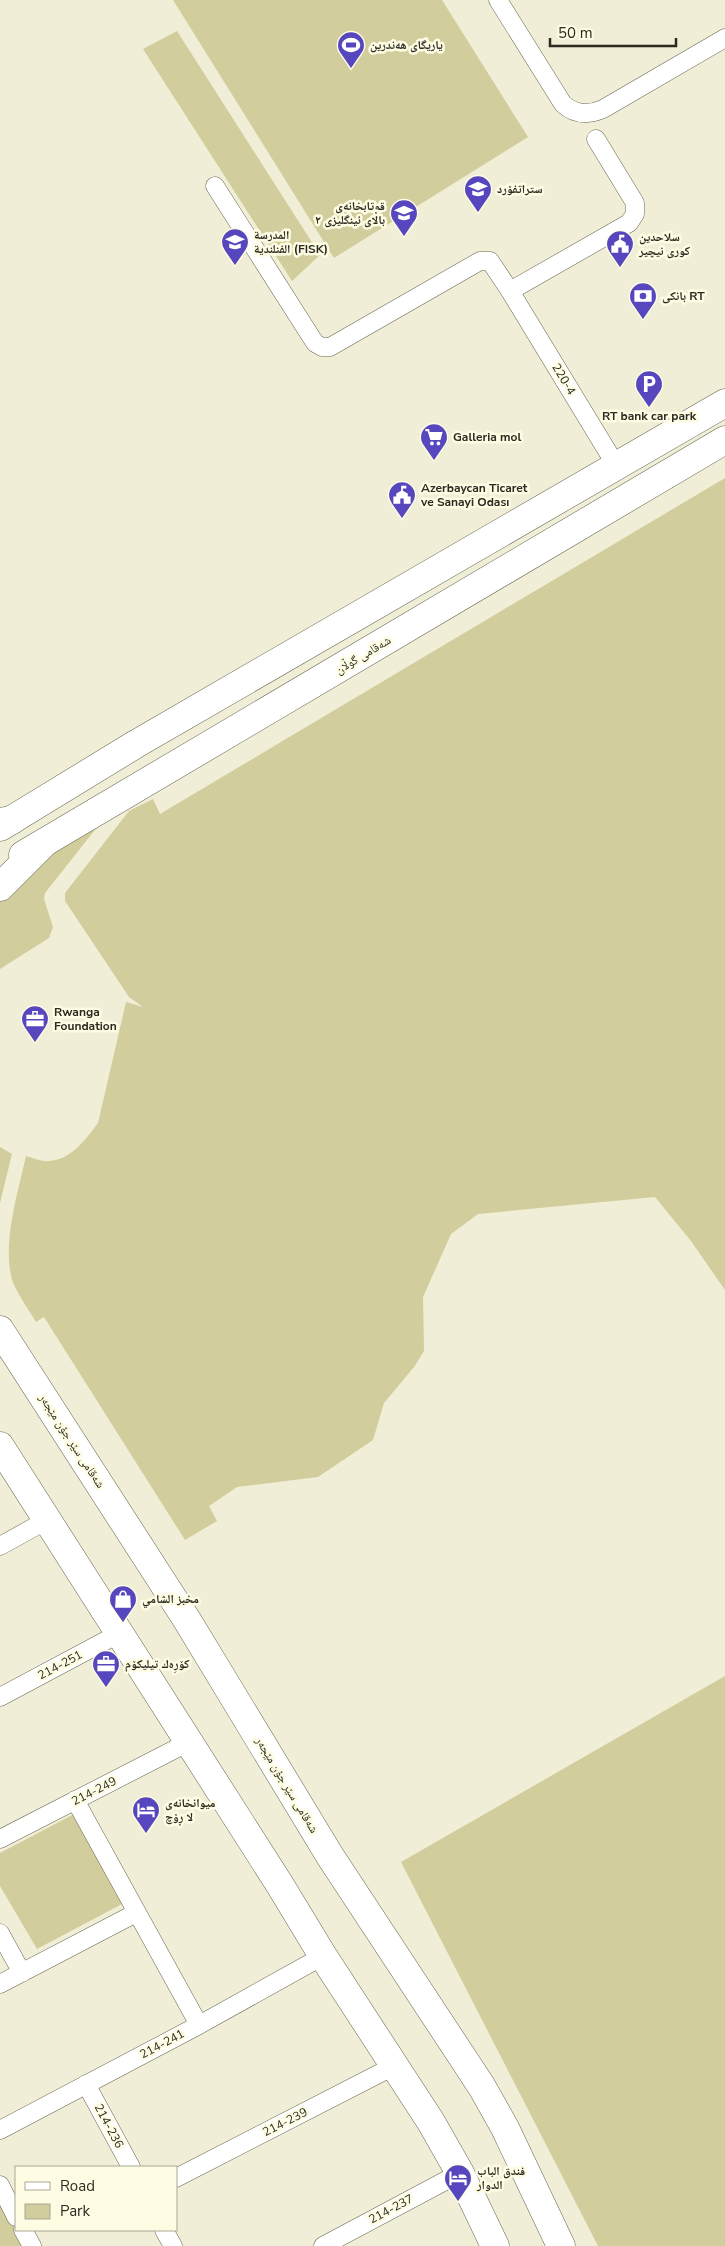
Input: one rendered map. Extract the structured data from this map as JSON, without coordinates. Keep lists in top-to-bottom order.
{
  "streets": {
    "main road": ["شەقامی گوڵان", "شەقامی سێر جۆن مێجەر"],
    "street": [
      "220-4",
      "214-251",
      "214-249",
      "214-241",
      "214-239",
      "214-236",
      "214-237"
    ]
  },
  "crossings": [
    ["214-241", "214-236"]
  ],
  "places": {
    "sports": ["یاریگای هەندرین"],
    "school or university": ["ستراتفۆرد", "قوتابخانەی باڵای ئینگلیزی ۲", "المدرسة الفنلندية (FISK)"],
    "public building": ["سلاحدین كوری نیچیر", "Azerbaycan Ticaret ve Sanayi Odası"],
    "bank": ["بانكی RT"],
    "parking": ["RT bank car park"],
    "supermarket": ["Galleria mol"],
    "office": ["Rwanga Foundation", "كۆرِەك تيليكۆم"],
    "shop": ["مخبز الشامي"],
    "hotel": ["میوانخانەی لا ڕۆچ", "فندق الباب الدوار"]
  },
  "legend": ["Road", "Park"],
  "scale_bar": "50 m"
}
